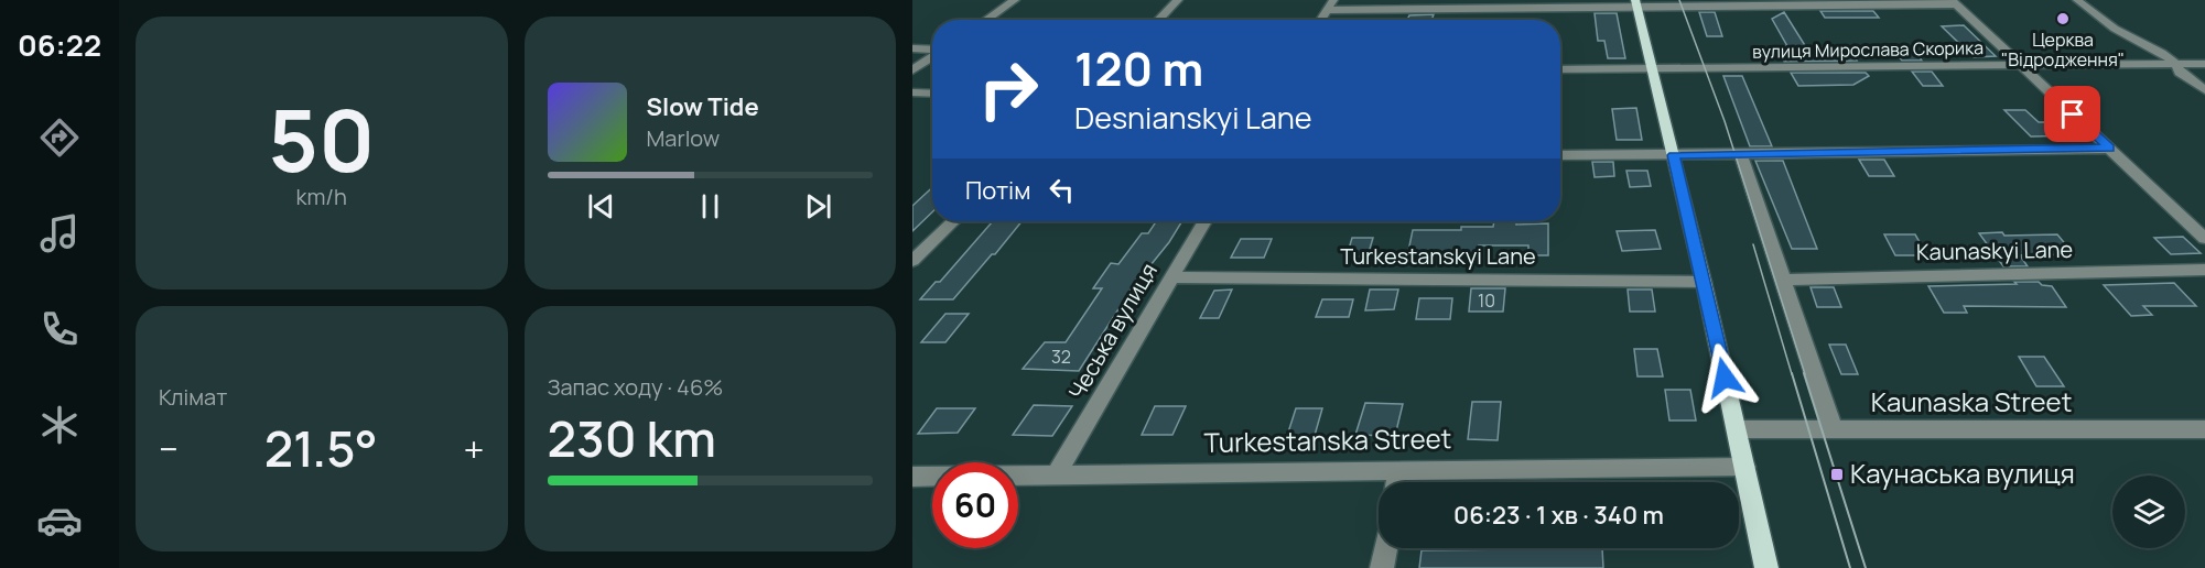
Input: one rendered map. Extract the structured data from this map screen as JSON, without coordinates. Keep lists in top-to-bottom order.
{
  "streets": {
    "street": [
      "вулиця Мирослава Скорика",
      "Kaunaskyi Lane",
      "Turkestanskyi Lane",
      "Чеська вулиця",
      "Kaunaska Street",
      "Turkestanska Street"
    ]
  },
  "crossings": [
    ["Turkestanskyi Lane", "Чеська вулиця"],
    ["Чеська вулиця", "Turkestanska Street"]
  ],
  "places": {
    "other": ["Церква \"Відродження\""],
    "transit": ["Каунаська вулиця"]
  },
  "house_numbers": ["10", "32"],
  "page": {
    "tabs": "06:22",
    "tile": [
      ["50", "km/h"],
      "Клімат",
      ["Запас ходу · 46%", "230 km"]
    ],
    "turn": ["120 m", "Desnianskyi Lane"],
    "song": ["Slow Tide", "Marlow"],
    "then": "Потім",
    "heat": ["−", "21.5°", "+"],
    "limit": "60",
    "trip": "06:23 · 1 хв · 340 m"
  }
}
